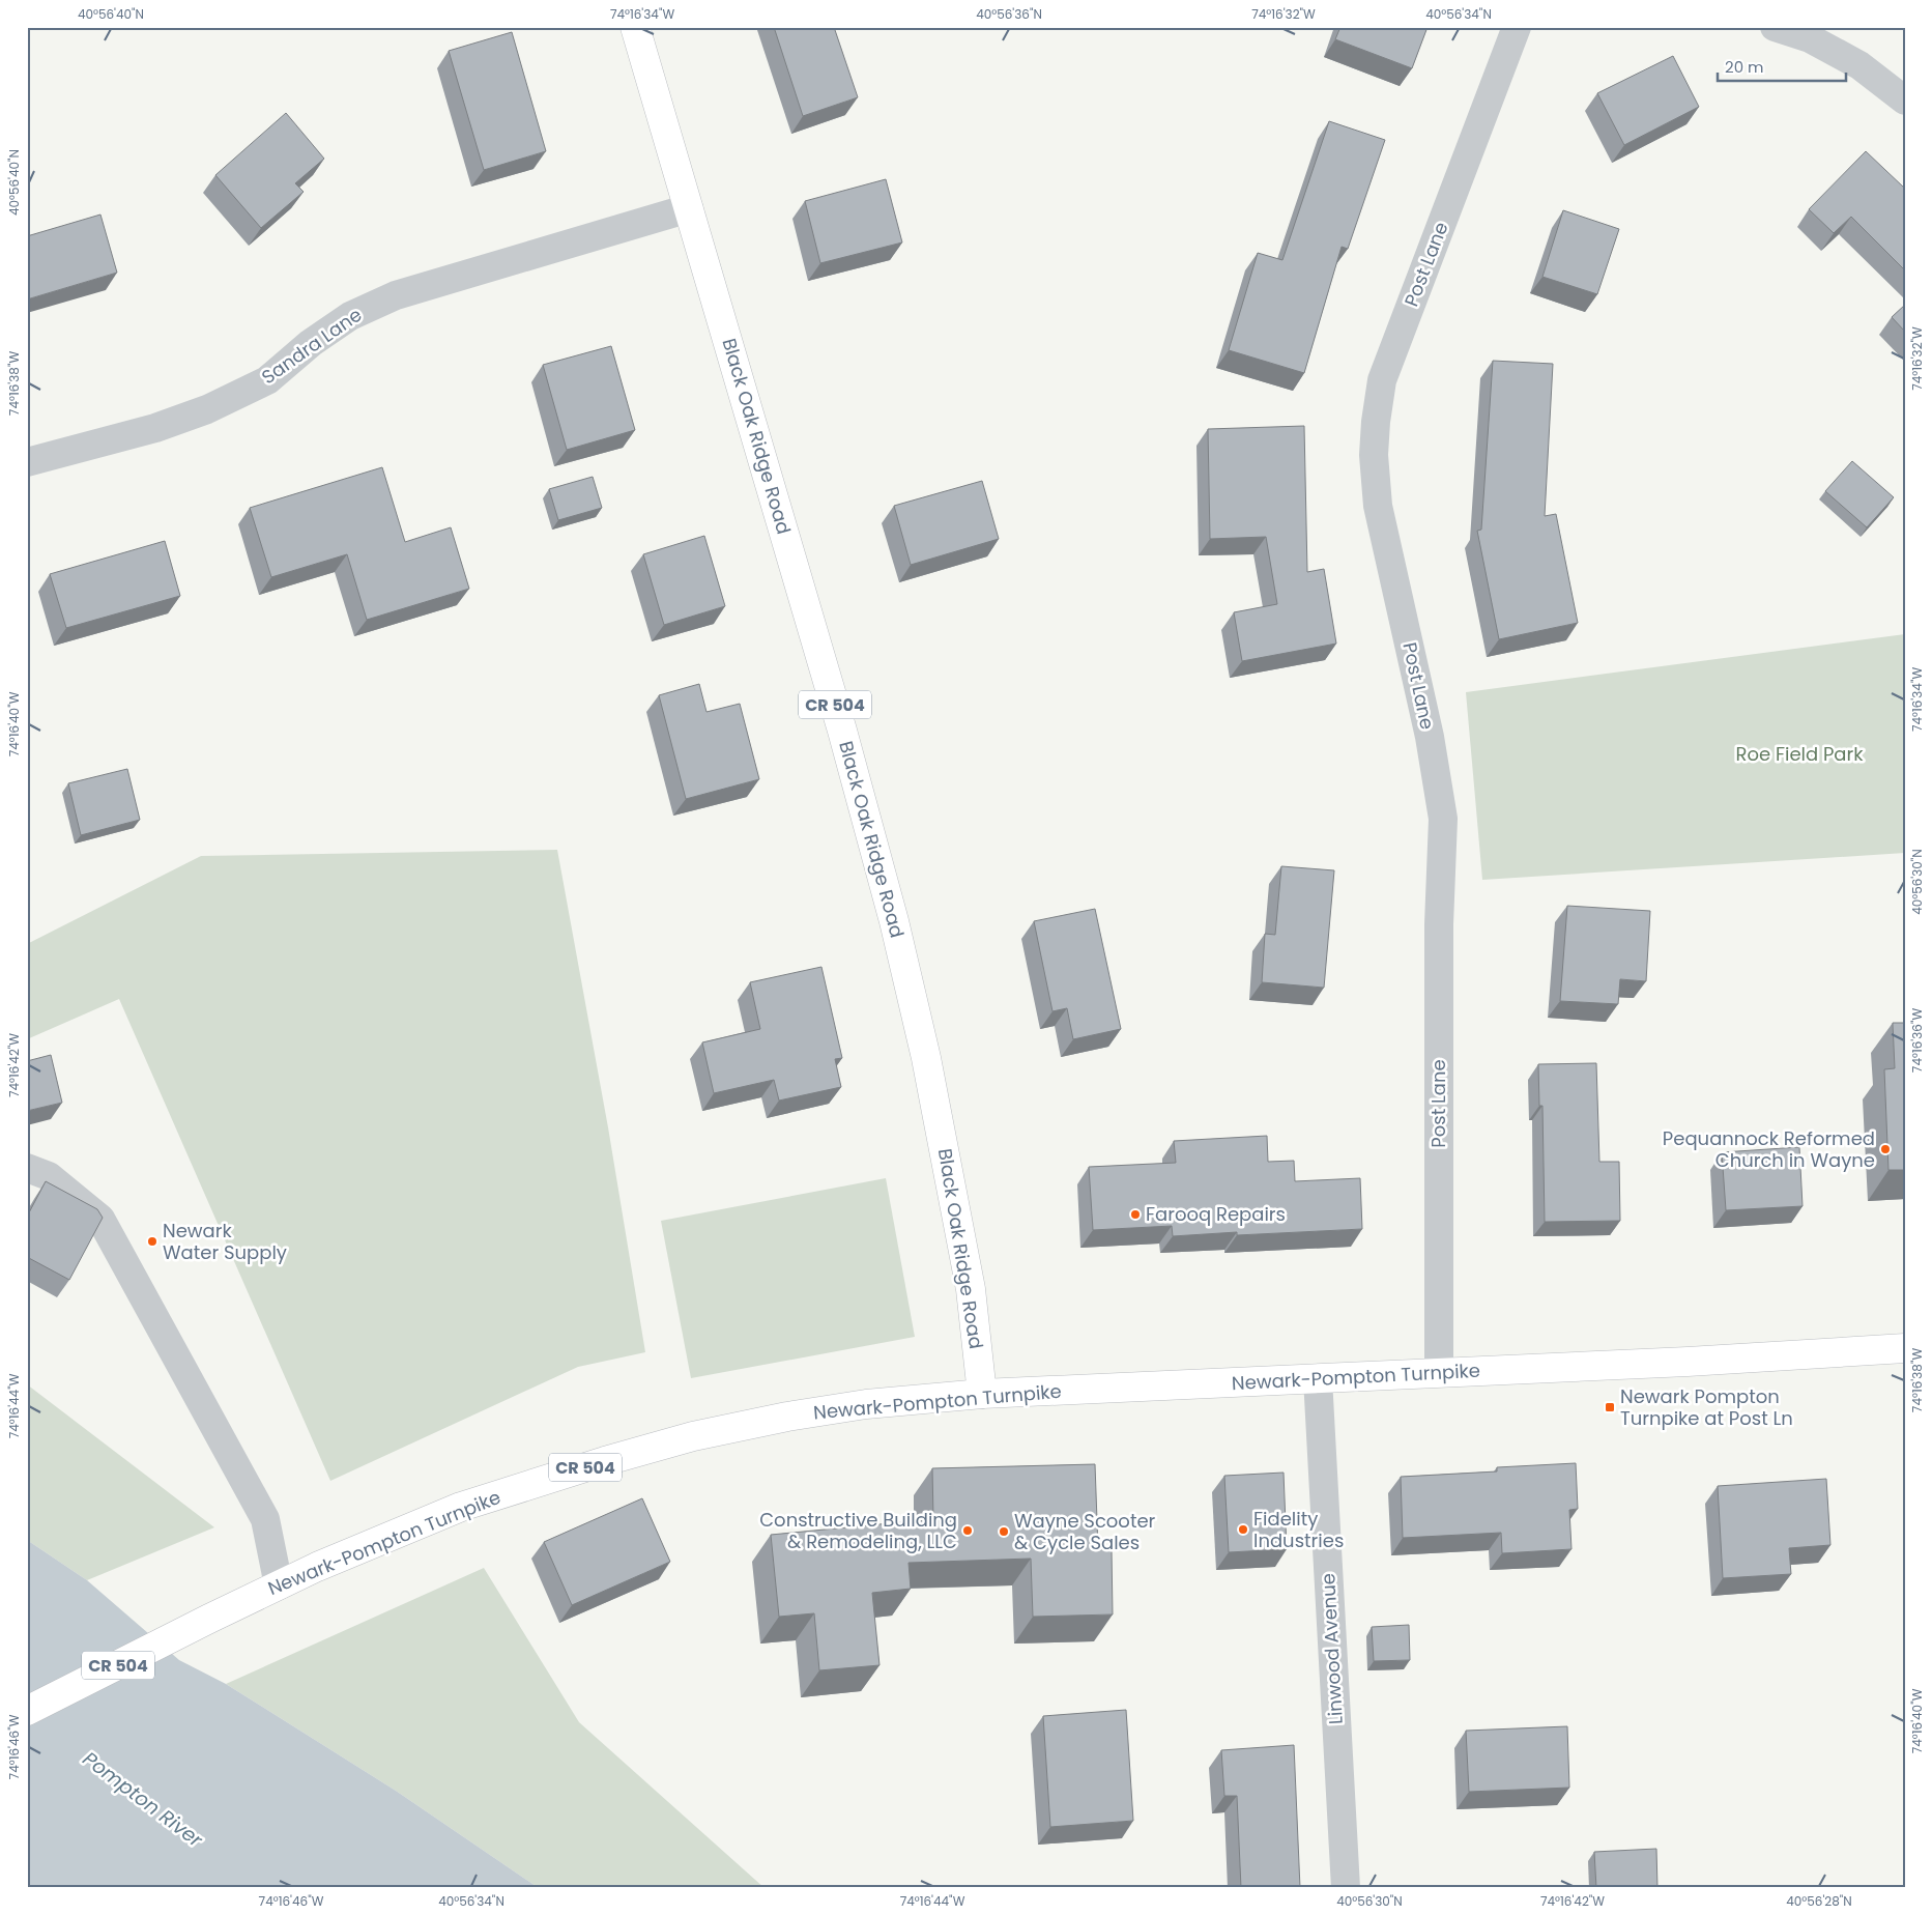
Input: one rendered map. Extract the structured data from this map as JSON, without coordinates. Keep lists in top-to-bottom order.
{
  "streets": {
    "main road": ["Black Oak Ridge Road", "CR 504", "Newark-Pompton Turnpike"],
    "street": ["Post Lane", "Sandra Lane", "Linwood Avenue"]
  },
  "crossings": [
    ["Post Lane", "Newark-Pompton Turnpike"],
    ["Sandra Lane", "Black Oak Ridge Road"],
    ["Black Oak Ridge Road", "Newark-Pompton Turnpike"],
    ["Newark-Pompton Turnpike", "Linwood Avenue"]
  ],
  "water": ["Pompton River"],
  "parks": ["Roe Field Park"],
  "places": {
    "other": [
      "Pequannock Reformed Church in Wayne",
      "Farooq Repairs",
      "Newark Water Supply",
      "Fidelity Industries",
      "Constructive Building & Remodeling, LLC",
      "Wayne Scooter & Cycle Sales"
    ],
    "transit": ["Newark Pompton Turnpike at Post Ln"]
  },
  "scale_bar": "20 m",
  "coordinates": [
    "40°56'40\"N",
    "74°16'34\"W",
    "40°56'36\"N",
    "74°16'32\"W",
    "40°56'34\"N",
    "74°16'38\"W",
    "74°16'40\"W",
    "40°56'30\"N",
    "74°16'36\"W",
    "74°16'42\"W",
    "74°16'44\"W",
    "74°16'46\"W",
    "40°56'28\"N"
  ]
}
